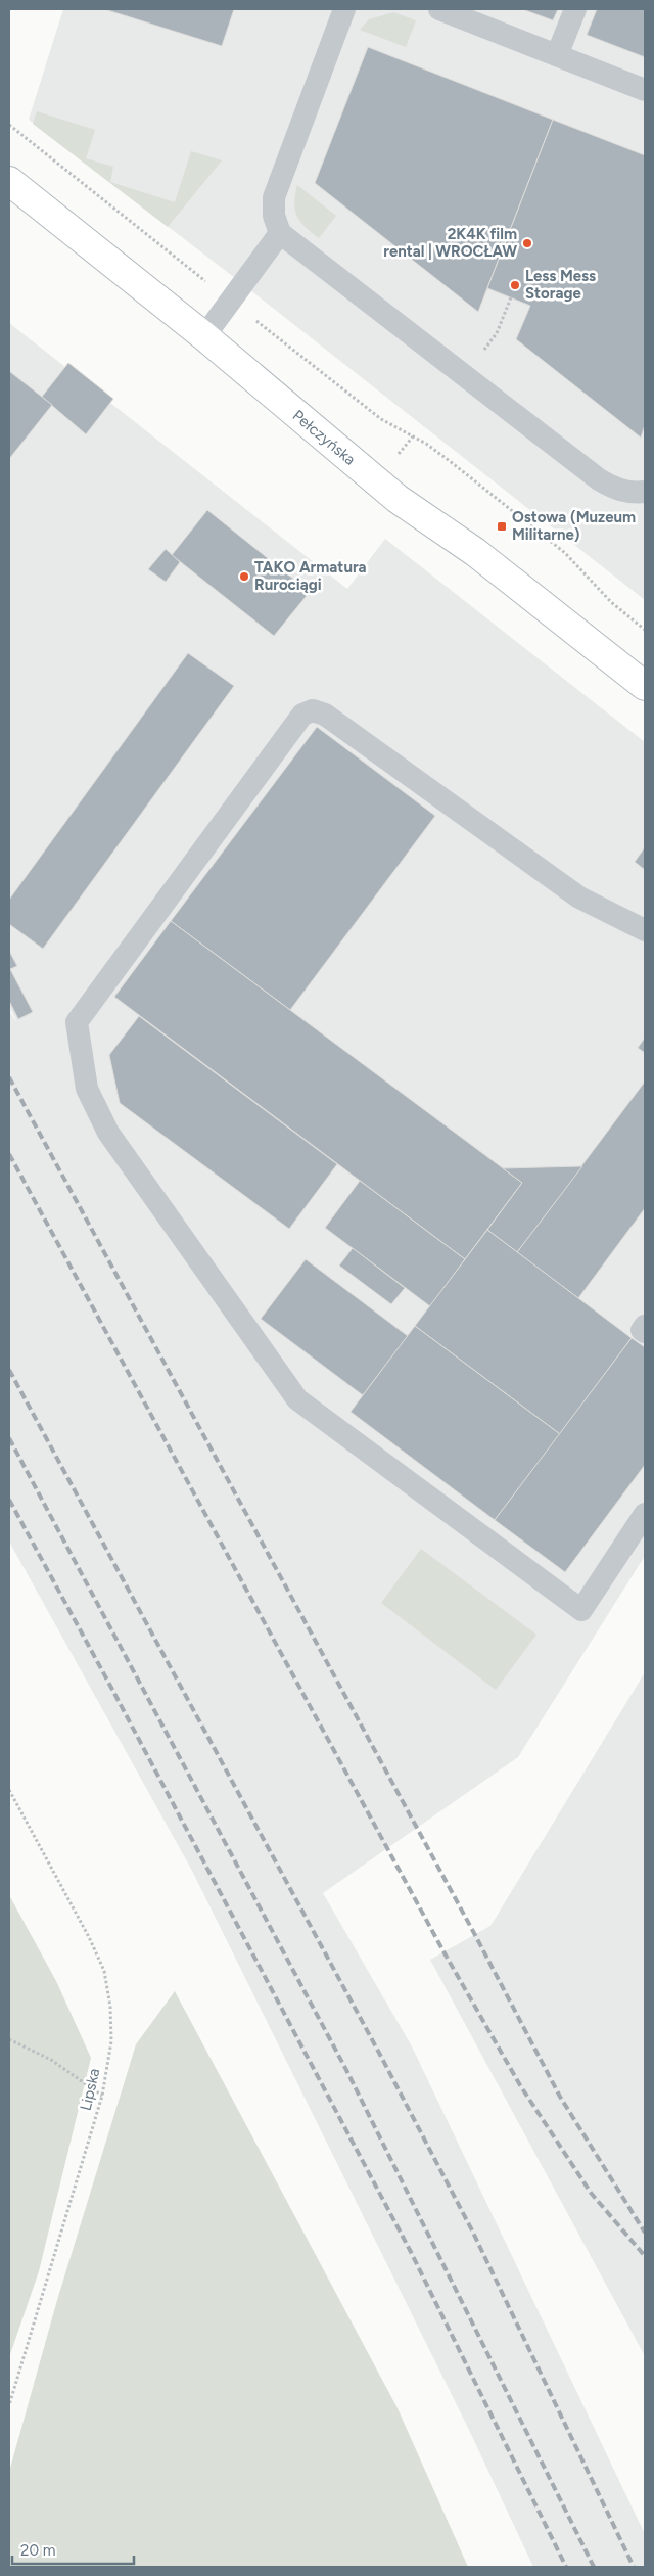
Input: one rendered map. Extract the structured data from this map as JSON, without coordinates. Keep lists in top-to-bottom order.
{
  "streets": {
    "main road": ["Pełczyńska"],
    "path": ["Lipska"]
  },
  "places": {
    "other": ["2K4K film rental | WROCŁAW", "Less Mess Storage", "TAKO Armatura Rurociągi"],
    "transit": ["Ostowa (Muzeum Militarne)"]
  },
  "scale_bar": "20 m"
}
